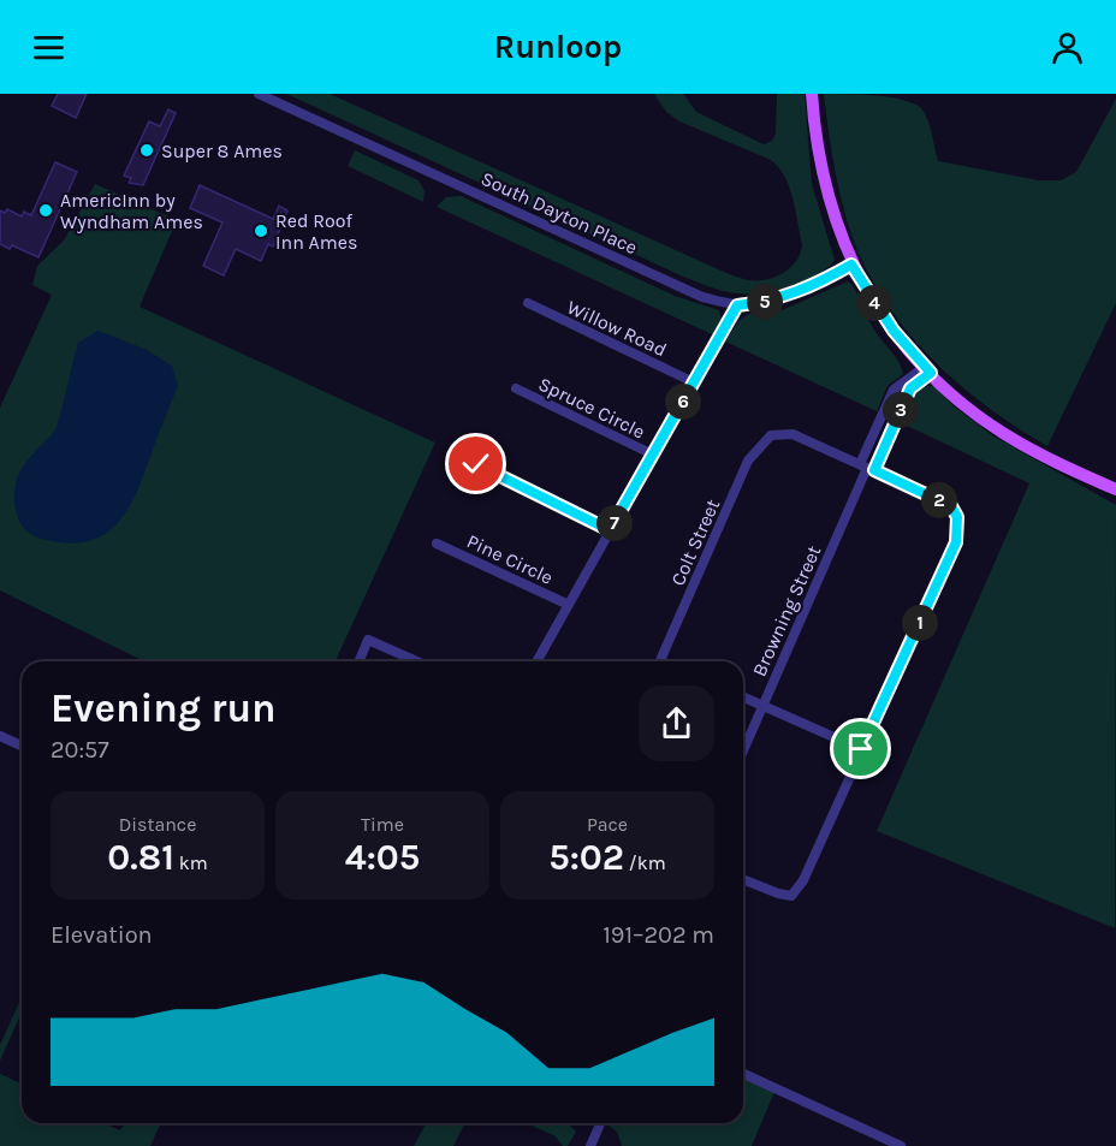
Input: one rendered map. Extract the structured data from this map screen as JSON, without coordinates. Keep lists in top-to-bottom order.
{
  "streets": {
    "street": [
      "South Dayton Place",
      "Willow Road",
      "Spruce Circle",
      "Colt Street",
      "Pine Circle",
      "Browning Street"
    ]
  },
  "crossings": [
    ["Colt Street", "Browning Street"]
  ],
  "places": ["Super 8 Ames", "AmericInn by Wyndham Ames", "Red Roof Inn Ames"],
  "page": {
    "header": "Runloop",
    "pins": [
      "5",
      "4",
      "6",
      "3",
      "2",
      "7",
      "1"
    ],
    "heading": ["Evening run", "20:57"],
    "stats": [
      ["Distance", "0.81 km"],
      ["Time", "4:05"],
      ["Pace", "5:02 /km"]
    ],
    "chart": ["Elevation", "191–202 m"]
  }
}
